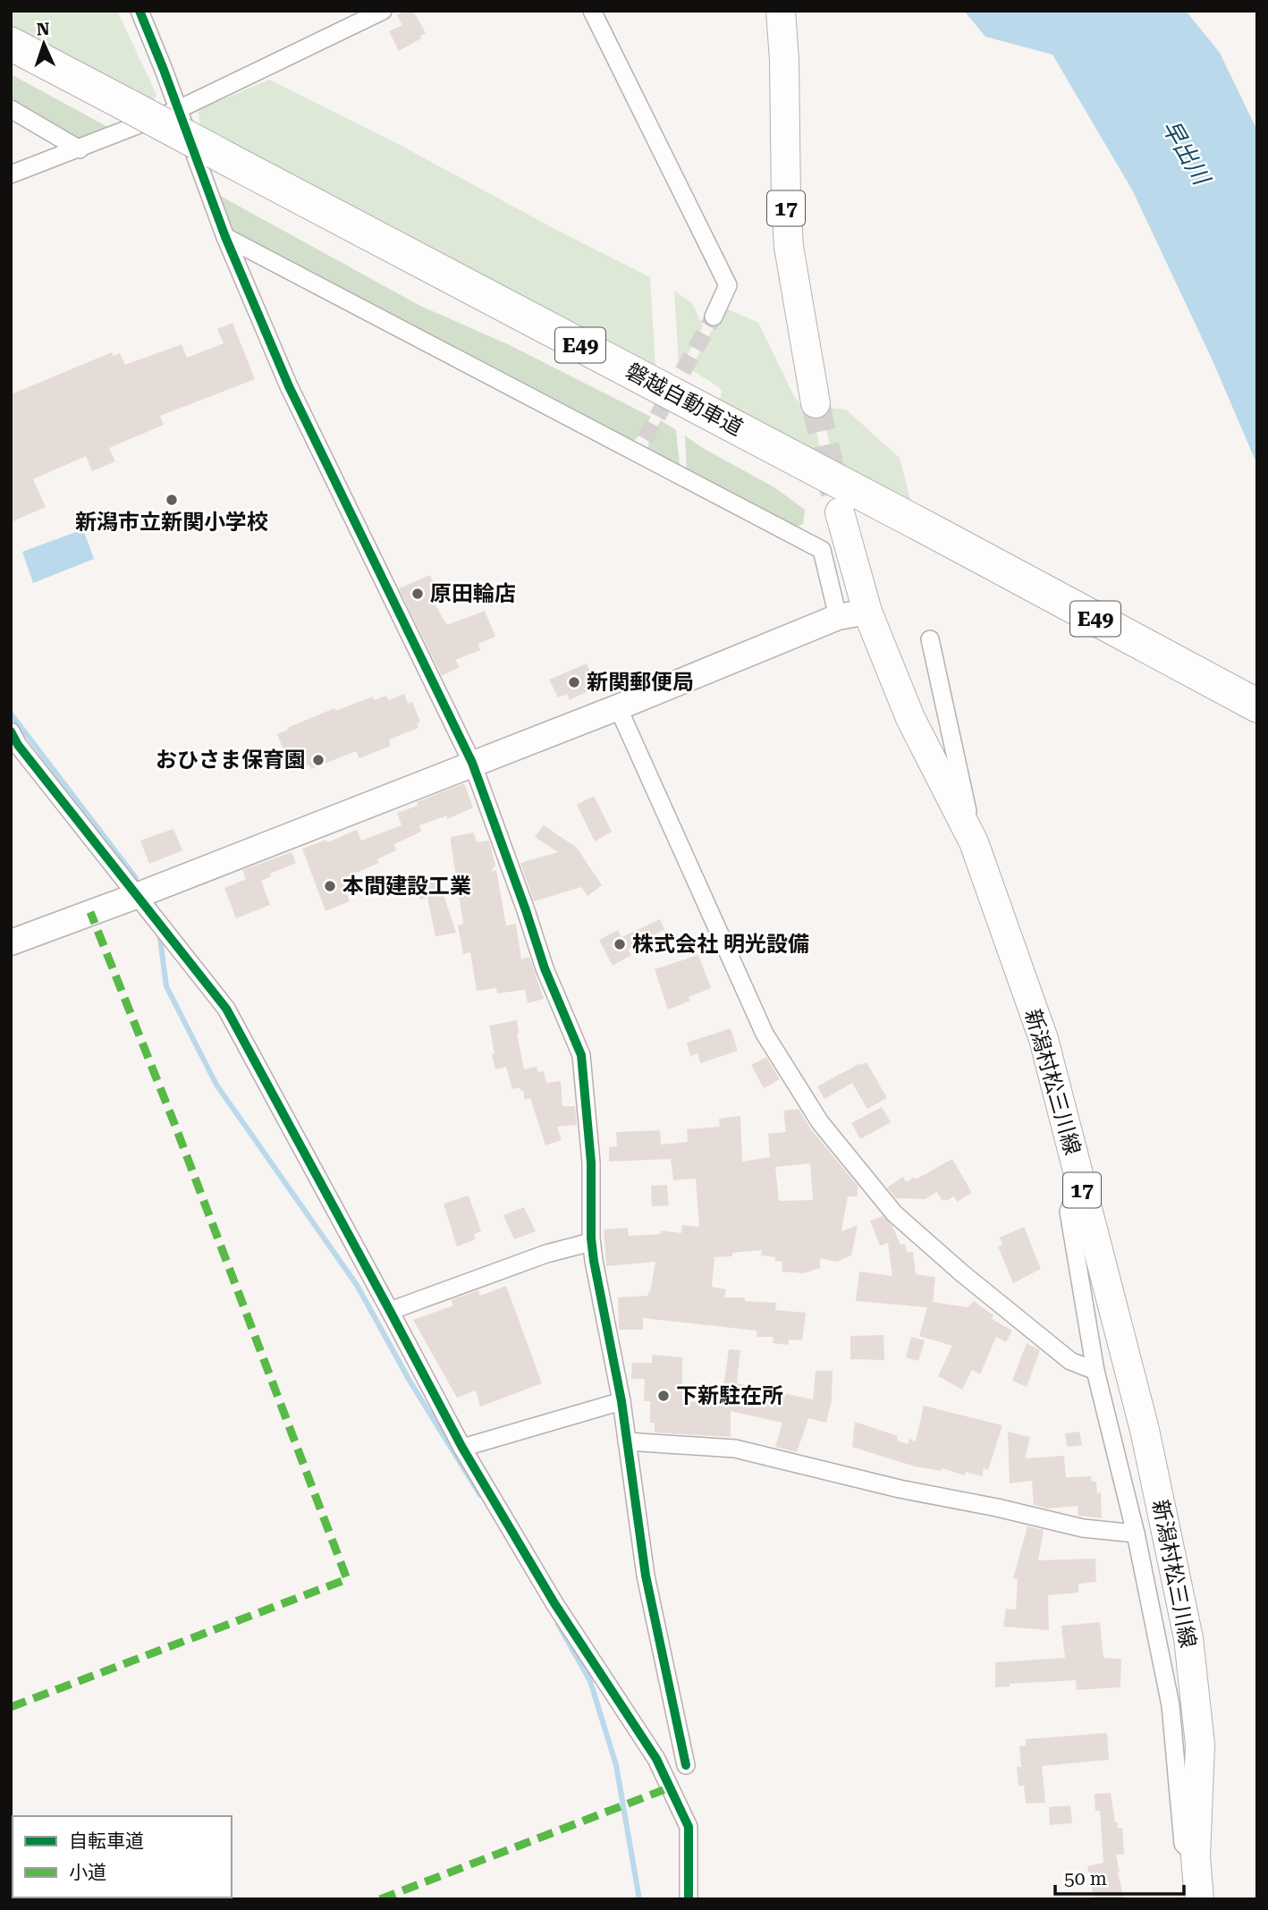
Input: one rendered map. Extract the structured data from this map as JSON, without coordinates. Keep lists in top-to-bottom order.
{
  "streets": {
    "highway": ["E49", "磐越自動車道"],
    "main road": ["17", "新潟村松三川線"]
  },
  "water": ["早出川"],
  "places": [
    "新潟市立新関小学校",
    "原田輪店",
    "新関郵便局",
    "おひさま保育園",
    "本間建設工業",
    "株式会社 明光設備",
    "下新駐在所"
  ],
  "legend": ["自転車道", "小道"],
  "scale_bar": "50 m",
  "north": "top"
}
